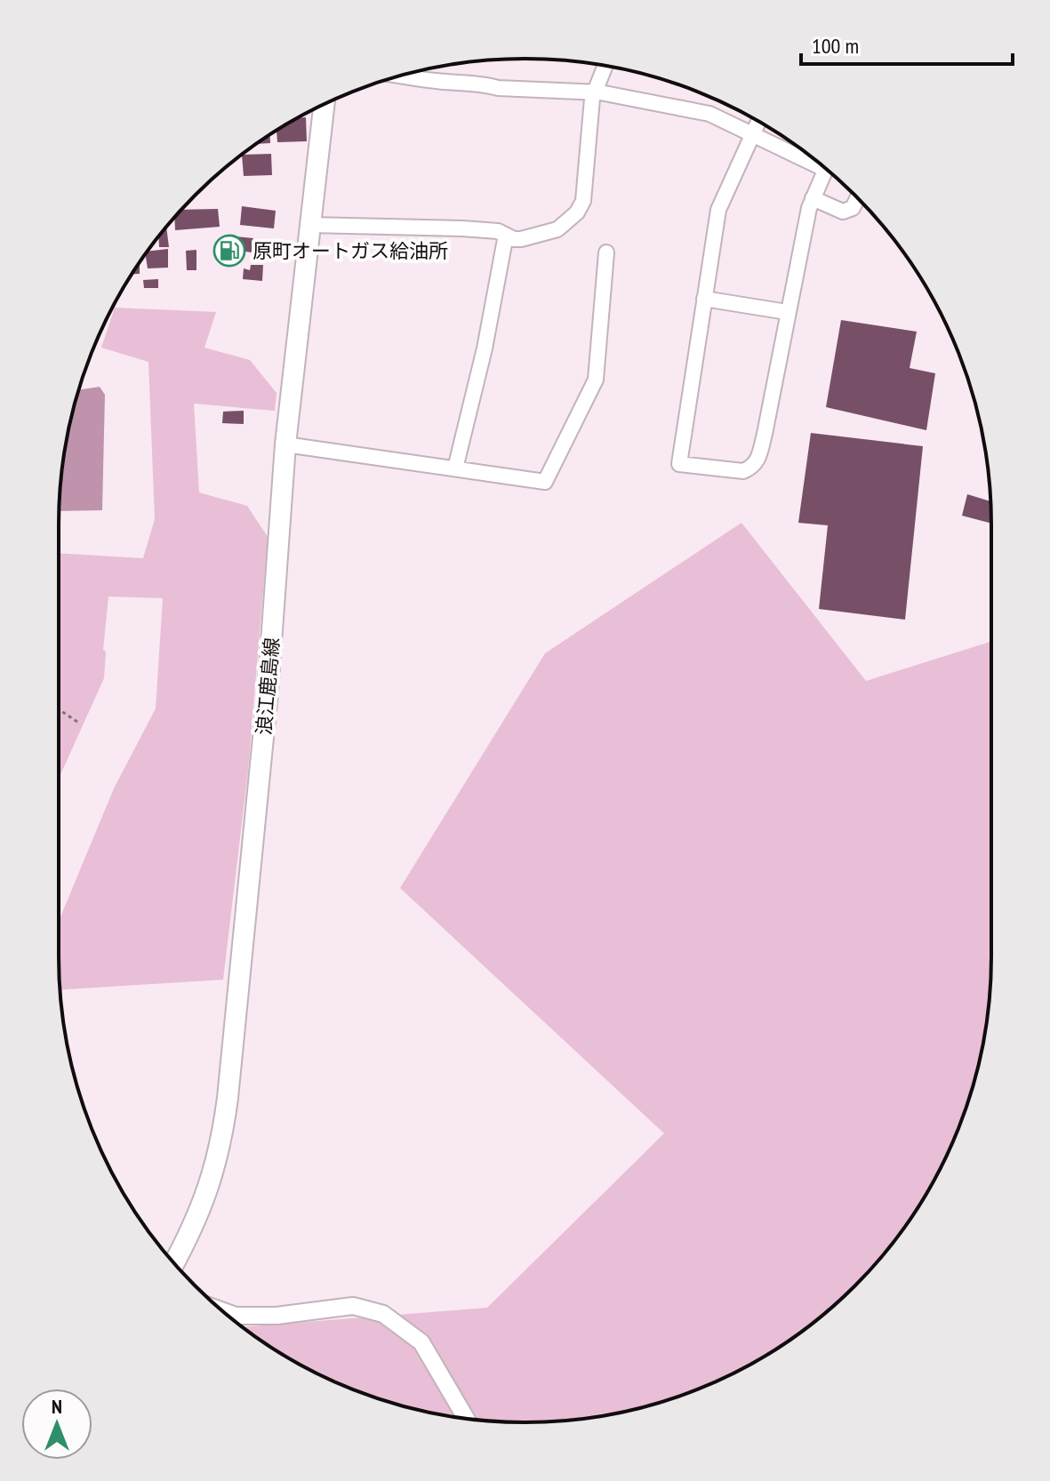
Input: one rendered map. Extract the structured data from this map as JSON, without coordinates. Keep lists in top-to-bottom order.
{
  "streets": {
    "main road": ["浪江鹿島線"]
  },
  "places": {
    "fuel station": ["原町オートガス給油所"]
  },
  "scale_bar": "100 m",
  "north": "top"
}
